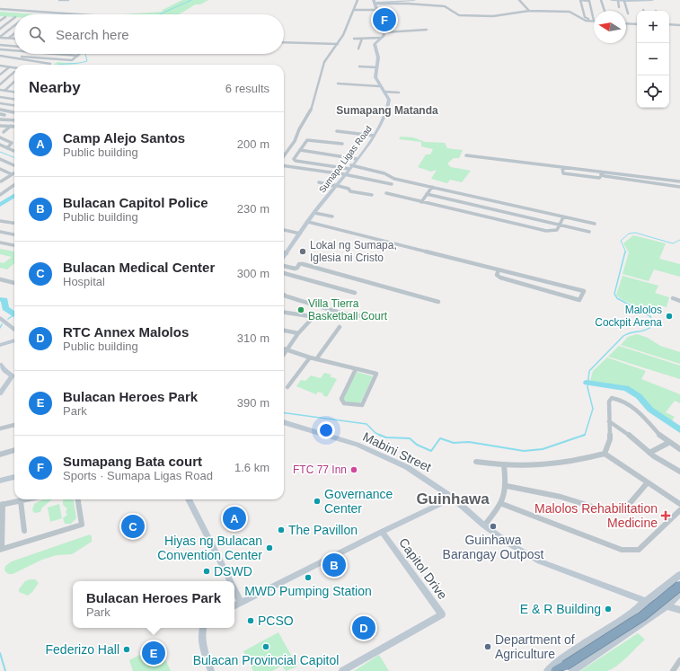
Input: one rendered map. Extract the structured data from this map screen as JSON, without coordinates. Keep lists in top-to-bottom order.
{
  "streets": {
    "main road": ["Sumapa Ligas Road", "Mabini Street", "Capitol Drive"]
  },
  "districts": ["Sumapang Matanda", "Guinhawa"],
  "places": {
    "other": [
      "Lokal ng Sumapa, Iglesia ni Cristo",
      "Villa Tierra Basketball Court",
      "Malolos Cockpit Arena",
      "FTC 77 Inn",
      "Governance Center",
      "Guinhawa Barangay Outpost",
      "The Pavillon",
      "Hiyas ng Bulacan Convention Center",
      "DSWD",
      "MWD Pumping Station",
      "E & R Building",
      "PCSO",
      "Bulacan Provincial Capitol",
      "Department of Agriculture",
      "Federizo Hall"
    ],
    "health": ["Malolos Rehabilitation Medicine"]
  },
  "north": "left",
  "page": {
    "pins": [
      "F",
      "A",
      "C",
      "B",
      "D",
      "E"
    ],
    "map_buttons": ["+", "−"],
    "search": "Search here",
    "heading": ["Nearby", "6 results"],
    "list": [
      {
        "mark": "A",
        "name": "Camp Alejo Santos",
        "note": "Public building",
        "value": "200 m"
      },
      {
        "mark": "B",
        "name": "Bulacan Capitol Police",
        "note": "Public building",
        "value": "230 m"
      },
      {
        "mark": "C",
        "name": "Bulacan Medical Center",
        "note": "Hospital",
        "value": "300 m"
      },
      {
        "mark": "D",
        "name": "RTC Annex Malolos",
        "note": "Public building",
        "value": "310 m"
      },
      {
        "mark": "E",
        "name": "Bulacan Heroes Park",
        "note": "Park",
        "value": "390 m"
      },
      {
        "mark": "F",
        "name": "Sumapang Bata court",
        "note": "Sports · Sumapa Ligas Road",
        "value": "1.6 km"
      }
    ],
    "popup": ["Bulacan Heroes Park", "Park"]
  }
}
